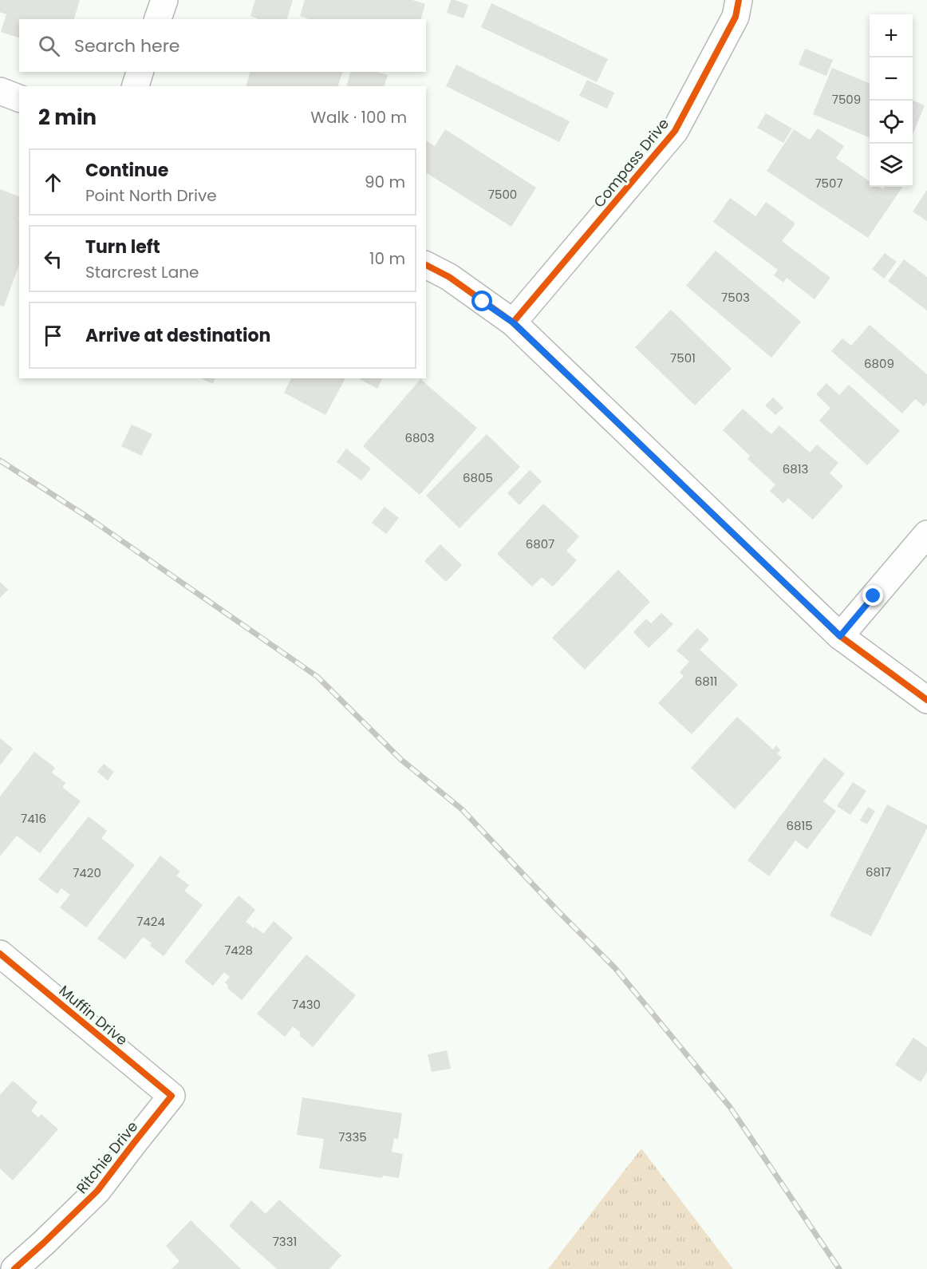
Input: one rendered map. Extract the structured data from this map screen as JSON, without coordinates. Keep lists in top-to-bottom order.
{
  "streets": {
    "street": ["Compass Drive", "Muffin Drive", "Ritchie Drive"]
  },
  "crossings": [
    ["Muffin Drive", "Ritchie Drive"]
  ],
  "house_numbers": [
    "7509",
    "7507",
    "7500",
    "7503",
    "7501",
    "6809",
    "6803",
    "6813",
    "6805",
    "6807",
    "6811",
    "7416",
    "6815",
    "6817",
    "7420",
    "7424",
    "7428",
    "7430",
    "7335",
    "7331"
  ],
  "page": {
    "map_buttons": ["+", "−"],
    "search": "Search here",
    "heading": ["2 min", "Walk · 100 m"],
    "list": [
      ["Continue", "Point North Drive", "90 m"],
      ["Turn left", "Starcrest Lane", "10 m"],
      "Arrive at destination"
    ]
  }
}
